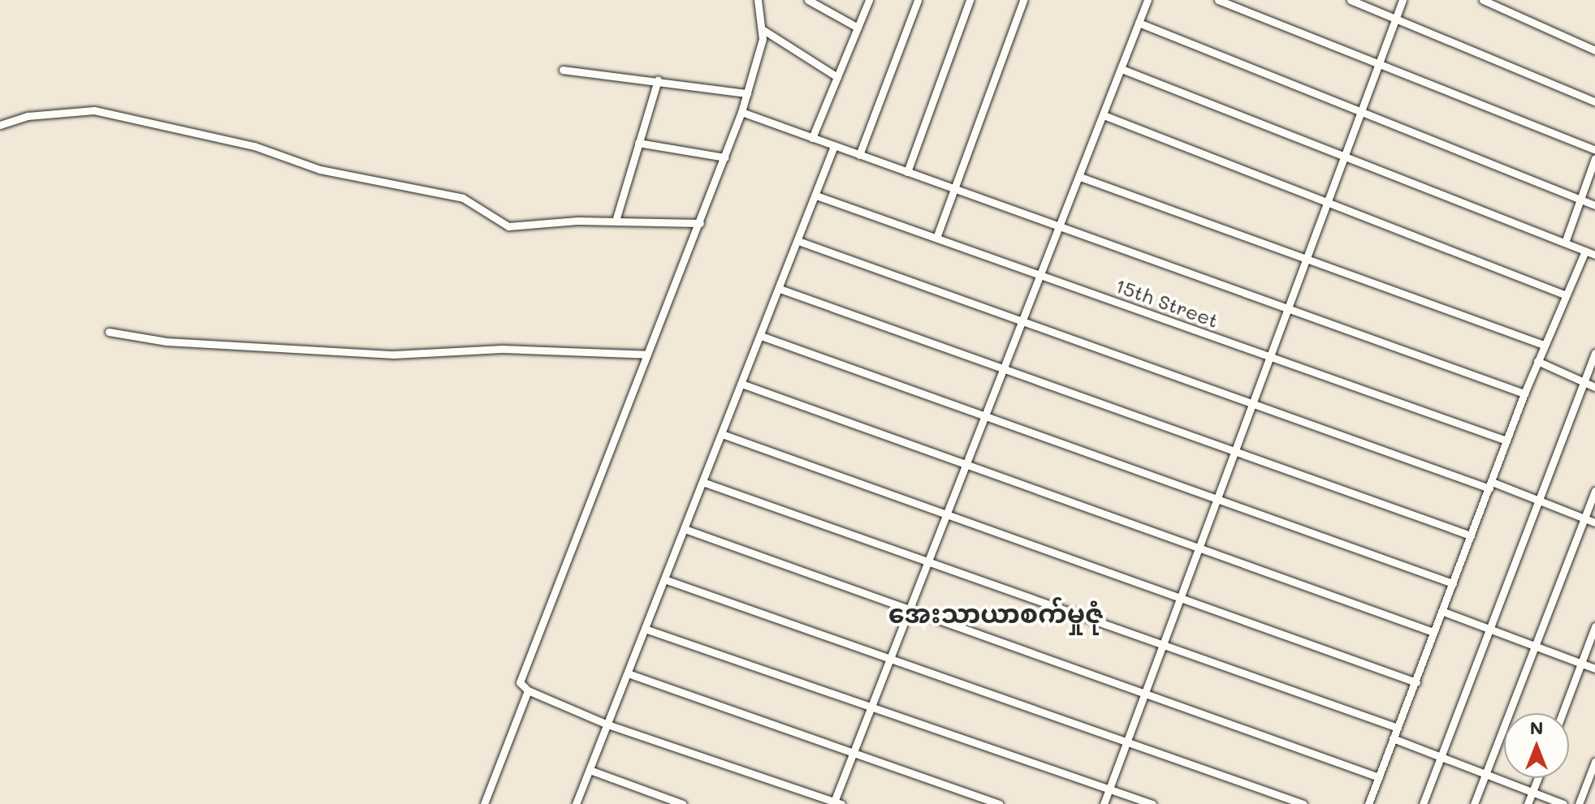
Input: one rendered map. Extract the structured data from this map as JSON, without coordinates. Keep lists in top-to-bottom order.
{
  "streets": {
    "street": ["15th Street"]
  },
  "districts": ["အေးသာယာစက်မှုဇုံ"],
  "north": "top"
}
